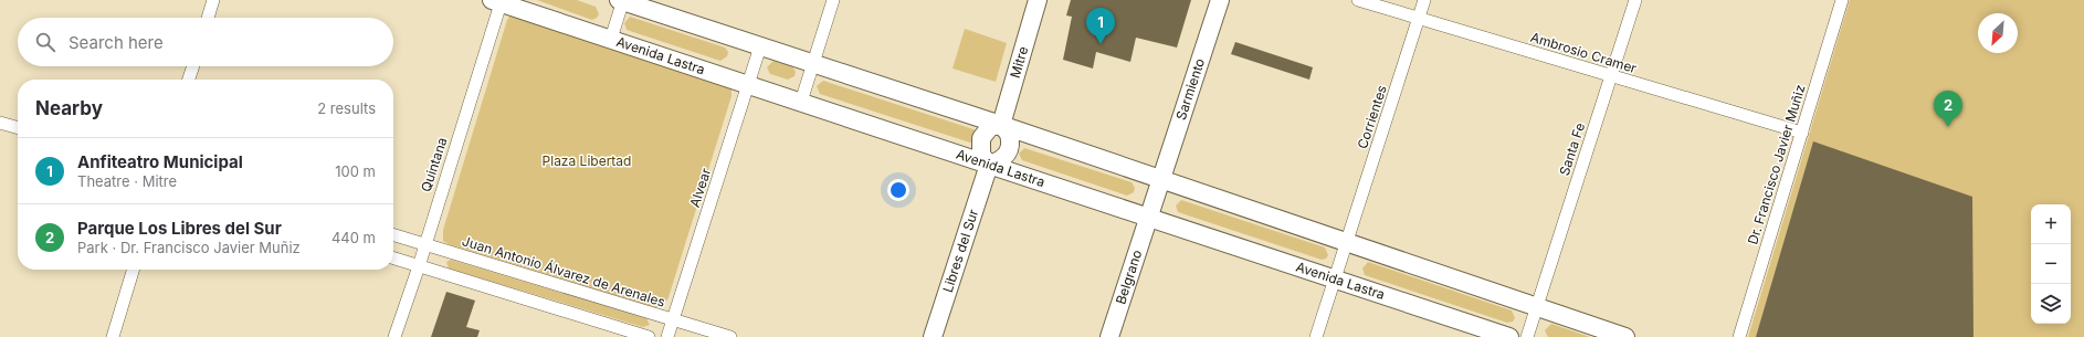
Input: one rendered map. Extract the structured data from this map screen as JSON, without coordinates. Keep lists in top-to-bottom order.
{
  "streets": {
    "main road": [
      "Avenida Lastra",
      "Mitre",
      "Sarmiento",
      "Libres del Sur",
      "Belgrano"
    ],
    "street": [
      "Ambrosio Cramer",
      "Corrientes",
      "Santa Fe",
      "Quintana",
      "Dr. Francisco Javier Muñiz",
      "Alvear",
      "Juan Antonio Álvarez de Arenales"
    ]
  },
  "crossings": [
    ["Ambrosio Cramer", "Corrientes"],
    ["Ambrosio Cramer", "Santa Fe"],
    ["Ambrosio Cramer", "Dr. Francisco Javier Muñiz"],
    ["Avenida Lastra", "Mitre"],
    ["Avenida Lastra", "Sarmiento"],
    ["Avenida Lastra", "Corrientes"],
    ["Avenida Lastra", "Quintana"],
    ["Avenida Lastra", "Alvear"],
    ["Avenida Lastra", "Libres del Sur"],
    ["Avenida Lastra", "Belgrano"],
    ["Mitre", "Libres del Sur"],
    ["Sarmiento", "Belgrano"],
    ["Quintana", "Juan Antonio Álvarez de Arenales"],
    ["Alvear", "Juan Antonio Álvarez de Arenales"]
  ],
  "parks": ["Plaza Libertad"],
  "north": "bottom left",
  "page": {
    "pins": ["1", "2"],
    "search": "Search here",
    "heading": ["Nearby", "2 results"],
    "list": [
      {
        "mark": "1",
        "name": "Anfiteatro Municipal",
        "note": "Theatre · Mitre",
        "value": "100 m"
      },
      {
        "mark": "2",
        "name": "Parque Los Libres del Sur",
        "note": "Park · Dr. Francisco Javier Muñiz",
        "value": "440 m"
      }
    ],
    "map_buttons": ["+", "−"]
  }
}
